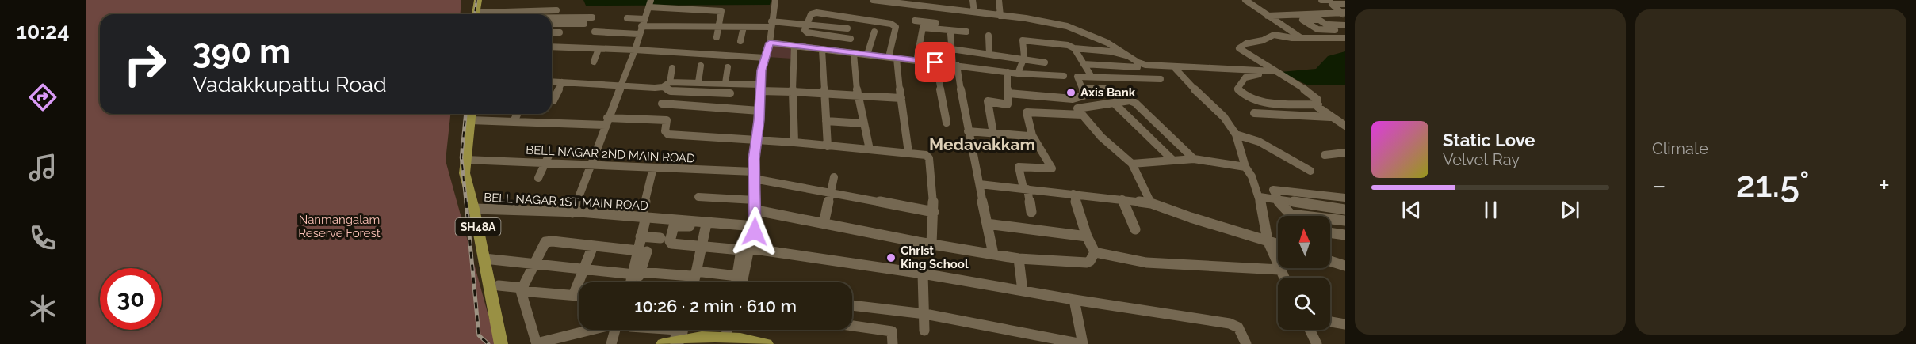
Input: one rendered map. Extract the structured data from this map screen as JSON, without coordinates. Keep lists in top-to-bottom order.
{
  "streets": {
    "main road": ["SH48A"],
    "street": ["BELL NAGAR 2ND MAIN ROAD", "BELL NAGAR 1ST MAIN ROAD"]
  },
  "crossings": [
    ["BELL NAGAR 2ND MAIN ROAD", "SH48A"],
    ["BELL NAGAR 1ST MAIN ROAD", "SH48A"]
  ],
  "districts": ["Medavakkam"],
  "parks": ["Nanmangalam Reserve Forest"],
  "places": ["Axis Bank", "Christ King School"],
  "north": "top",
  "page": {
    "tabs": "10:24",
    "tile": "Climate",
    "turn": ["390 m", "Vadakkupattu Road"],
    "song": ["Static Love", "Velvet Ray"],
    "heat": ["−", "21.5°", "+"],
    "limit": "30",
    "trip": "10:26 · 2 min · 610 m"
  }
}
